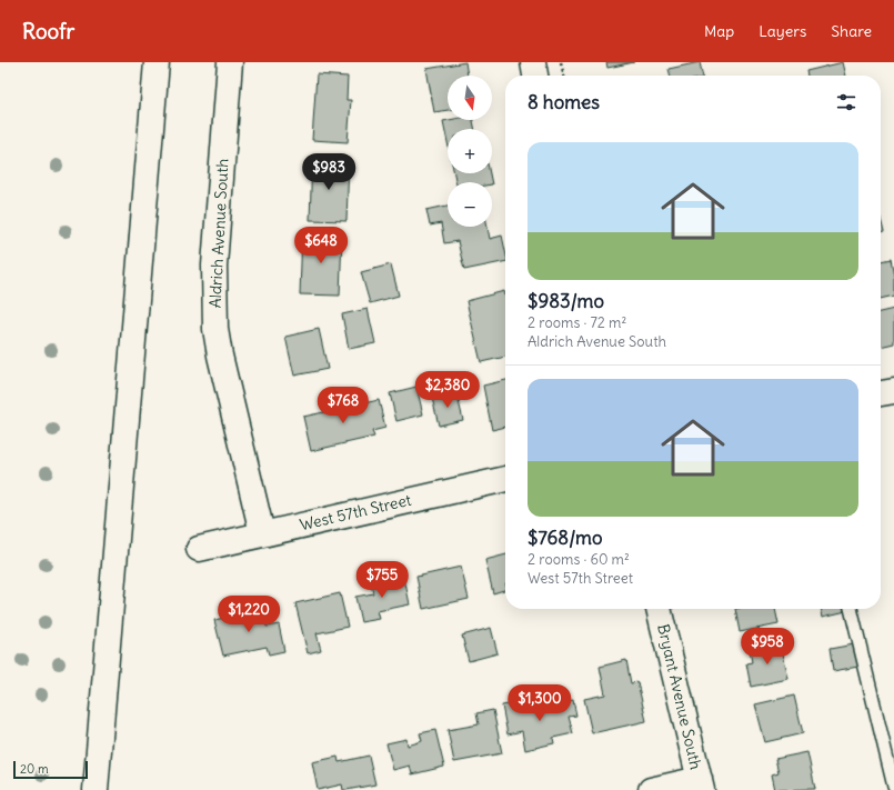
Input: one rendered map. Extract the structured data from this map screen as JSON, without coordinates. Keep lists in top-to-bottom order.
{
  "streets": {
    "street": ["Aldrich Avenue South", "West 57th Street", "Bryant Avenue South"]
  },
  "crossings": [
    ["Aldrich Avenue South", "West 57th Street"]
  ],
  "scale_bar": "20 m",
  "north": "bottom",
  "page": {
    "header": "Roofr",
    "nav": ["Map", "Layers", "Share"],
    "map_buttons": ["+", "−"],
    "heading": "8 homes",
    "list": [
      {
        "name": "$983/mo",
        "note": "2 rooms · 72 m² · Aldrich Avenue South"
      },
      {
        "name": "$768/mo",
        "note": "2 rooms · 60 m² · West 57th Street"
      }
    ],
    "price": [
      "$983",
      "$648",
      "$2,380",
      "$768",
      "$755",
      "$1,220",
      "$958",
      "$1,300"
    ],
    "scale": "20 m"
  }
}
